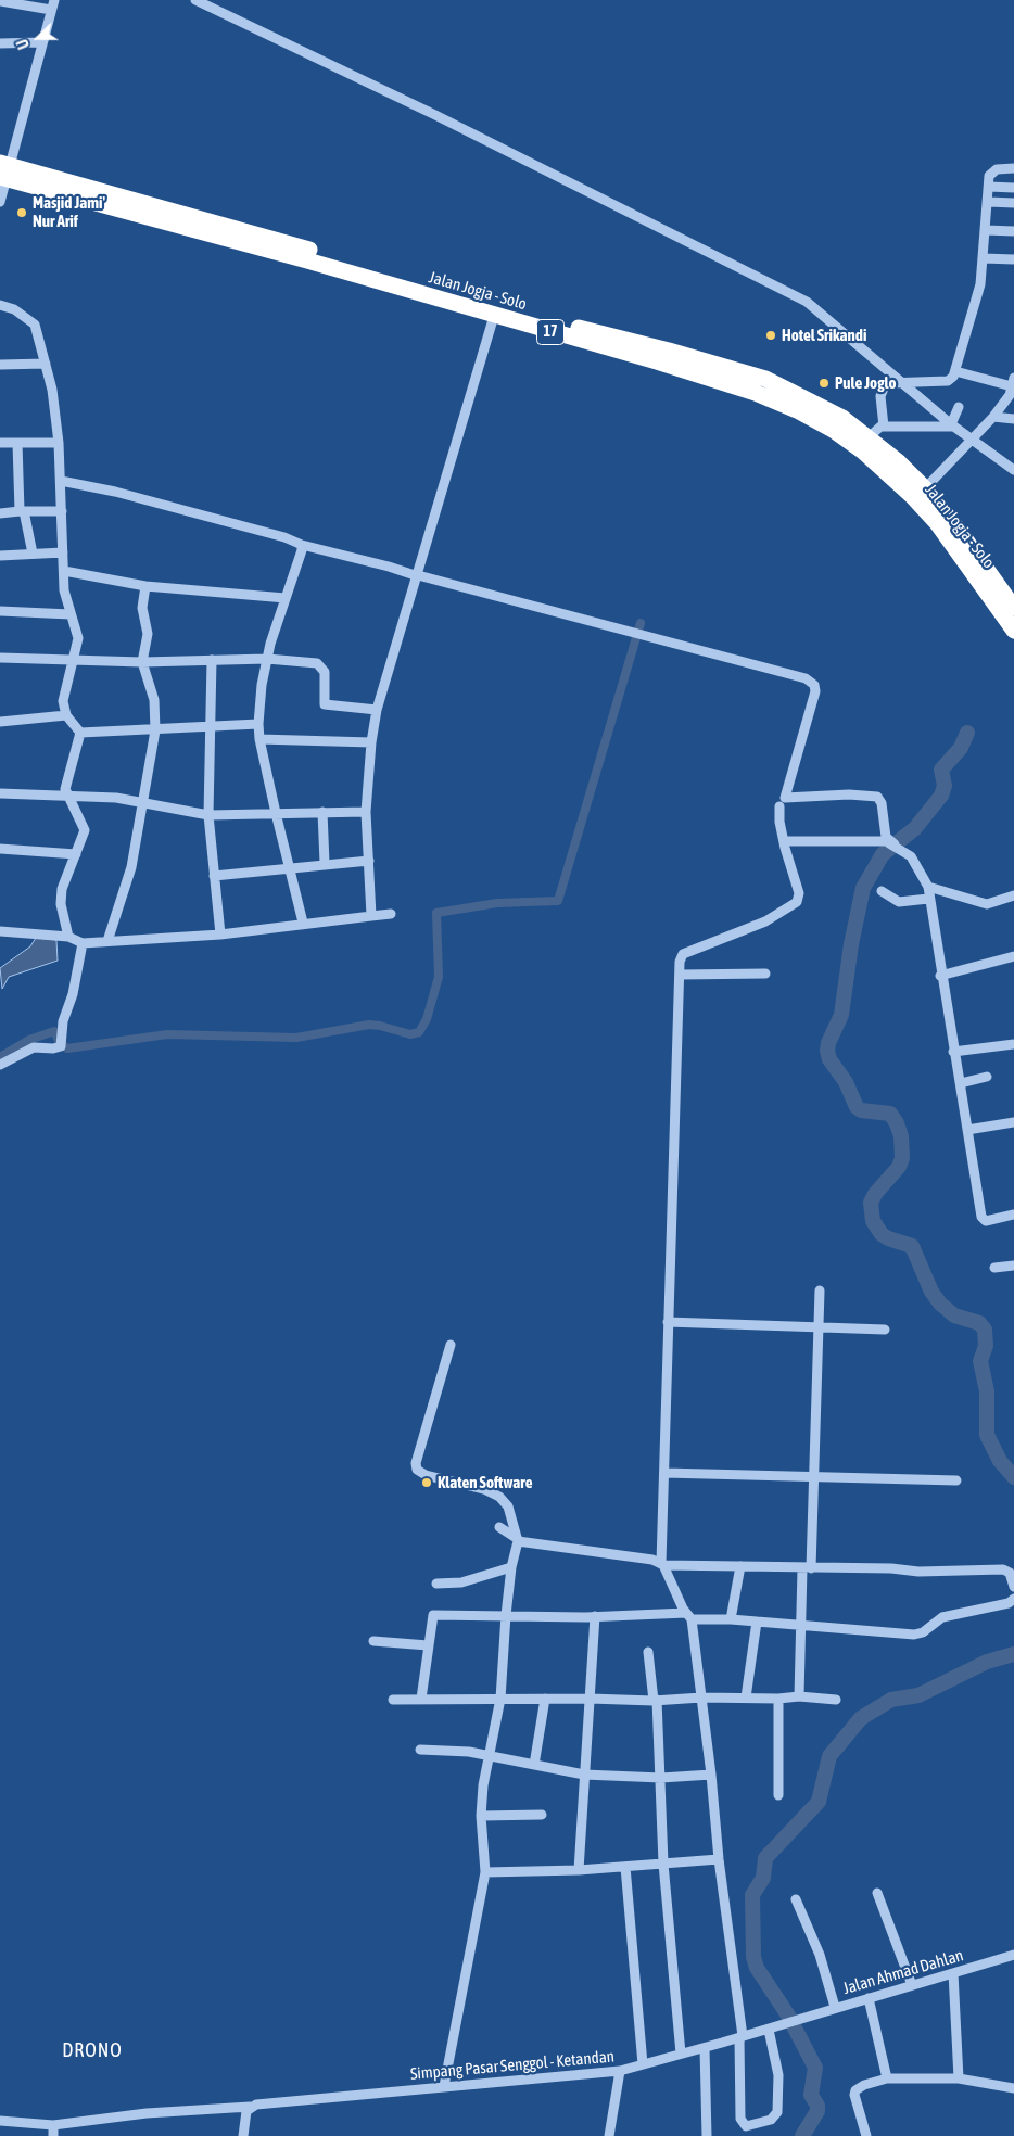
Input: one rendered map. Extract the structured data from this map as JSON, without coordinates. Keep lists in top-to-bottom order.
{
  "streets": {
    "highway": ["Jalan Jogja - Solo", "17"],
    "street": ["Jalan Ahmad Dahlan", "Simpang Pasar Senggol - Ketandan"]
  },
  "crossings": [
    ["Jalan Jogja - Solo", "17"],
    ["Jalan Ahmad Dahlan", "Simpang Pasar Senggol - Ketandan"]
  ],
  "districts": ["DRONO"],
  "places": [
    "Masjid Jami' Nur Arif",
    "Hotel Srikandi",
    "Pule Joglo",
    "Klaten Software"
  ],
  "north": "left"
}
